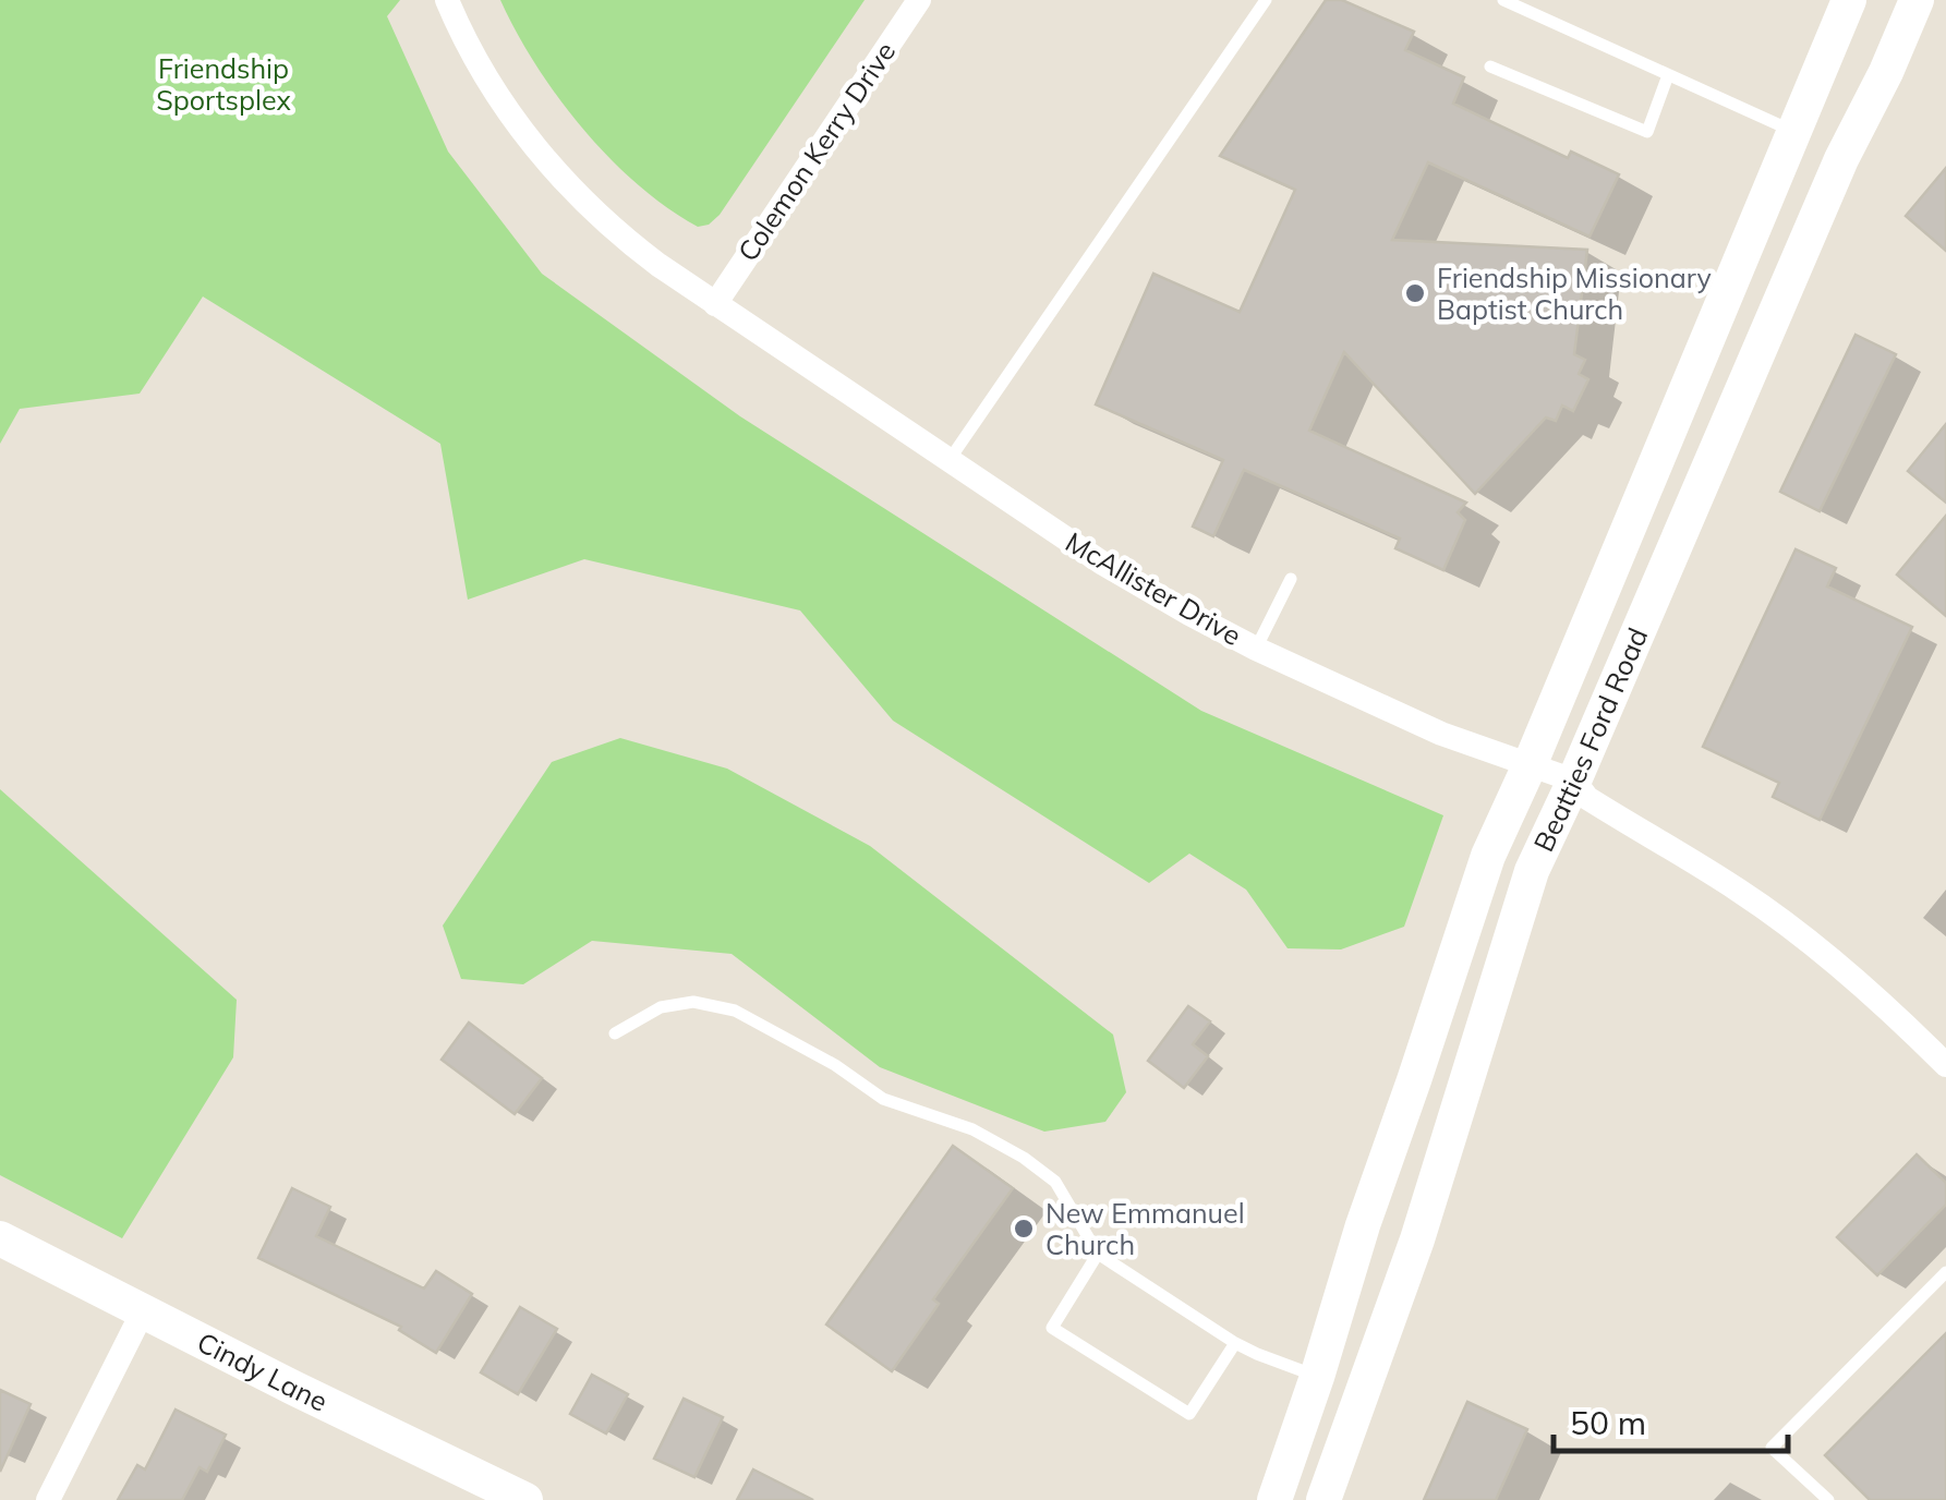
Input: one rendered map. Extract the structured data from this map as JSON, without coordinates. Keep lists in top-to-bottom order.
{
  "streets": {
    "main road": ["Beatties Ford Road", "Cindy Lane"],
    "street": ["Colemon Kerry Drive", "McAllister Drive"]
  },
  "crossings": [
    ["Colemon Kerry Drive", "McAllister Drive"],
    ["McAllister Drive", "Beatties Ford Road"]
  ],
  "parks": ["Friendship Sportsplex"],
  "places": ["Friendship Missionary Baptist Church", "New Emmanuel Church"],
  "scale_bar": "50 m"
}
